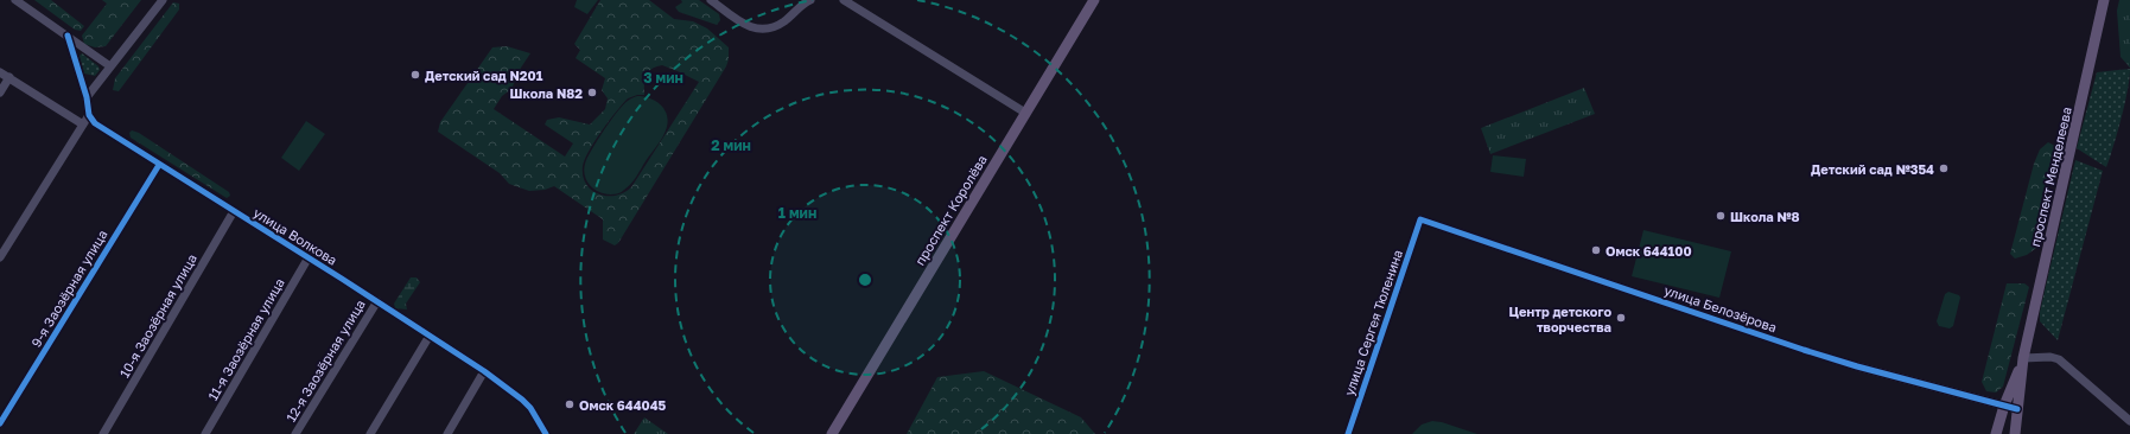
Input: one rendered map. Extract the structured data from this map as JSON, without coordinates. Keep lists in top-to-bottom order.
{
  "streets": {
    "main road": ["проспект Менделеева", "проспект Королёва"],
    "street": [
      "улица Волкова",
      "9-я Заозёрная улица",
      "улица Белозёрова",
      "10-я Заозёрная улица",
      "улица Сергея Тюленина",
      "11-я Заозёрная улица",
      "12-я Заозёрная улица"
    ]
  },
  "crossings": [
    ["проспект Менделеева", "улица Белозёрова"],
    ["улица Волкова", "9-я Заозёрная улица"],
    ["улица Волкова", "10-я Заозёрная улица"],
    ["улица Волкова", "11-я Заозёрная улица"],
    ["улица Волкова", "12-я Заозёрная улица"],
    ["улица Белозёрова", "улица Сергея Тюленина"]
  ],
  "places": [
    "Детский сад N201",
    "Школа N82",
    "Детский сад №354",
    "Школа №8",
    "Омск 644100",
    "Центр детского творчества",
    "Омск 644045"
  ],
  "rings": ["3 мин", "2 мин", "1 мин"]
}
